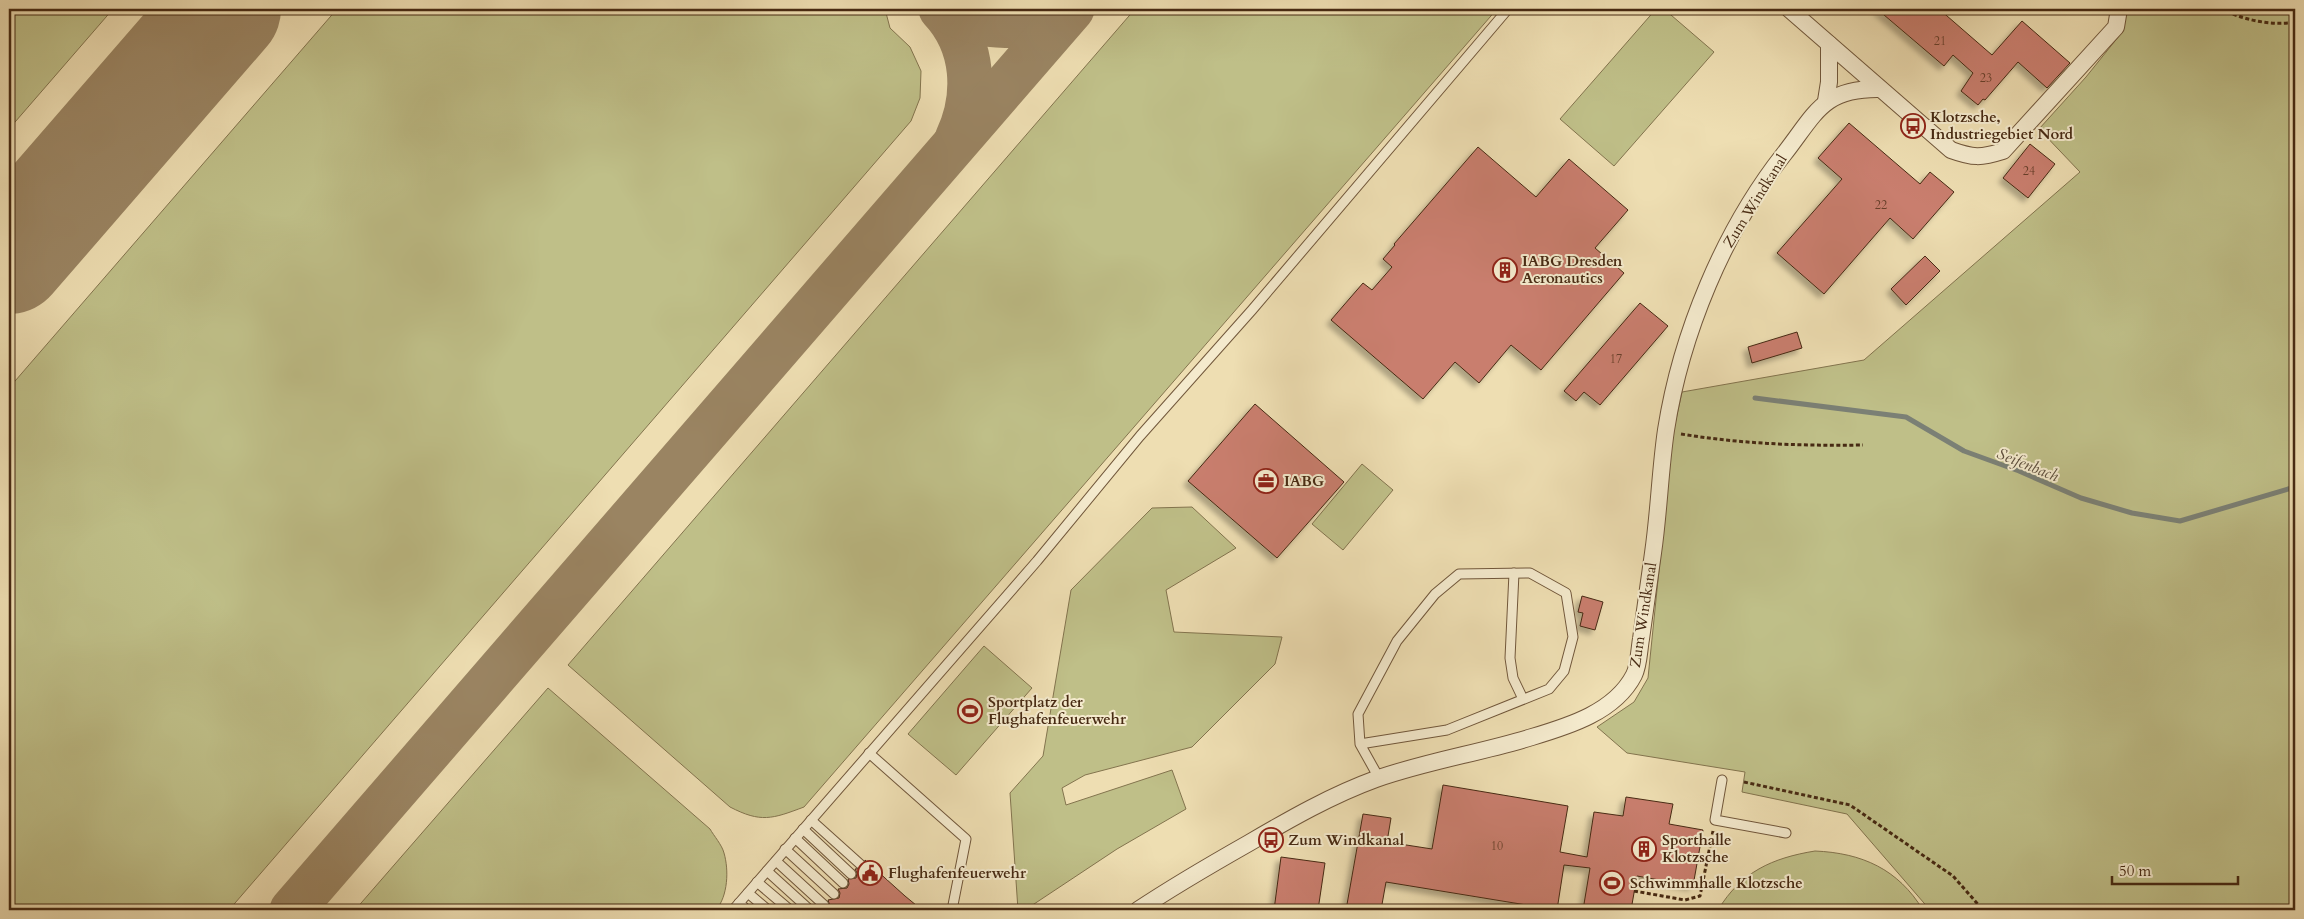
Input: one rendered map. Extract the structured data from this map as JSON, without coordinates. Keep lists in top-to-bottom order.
{
  "streets": {
    "street": ["Zum Windkanal"]
  },
  "water": ["Seifenbach"],
  "places": {
    "bus stop": ["Klotzsche, Industriegebiet Nord", "Zum Windkanal"],
    "building": ["IABG Dresden Aeronautics", "Sporthalle Klotzsche"],
    "office": ["IABG"],
    "sports": ["Sportplatz der Flughafenfeuerwehr", "Schwimmhalle Klotzsche"],
    "public building": ["Flughafenfeuerwehr"]
  },
  "house_numbers": [
    "21",
    "23",
    "24",
    "22",
    "17",
    "10"
  ],
  "scale_bar": "50 m"
}
